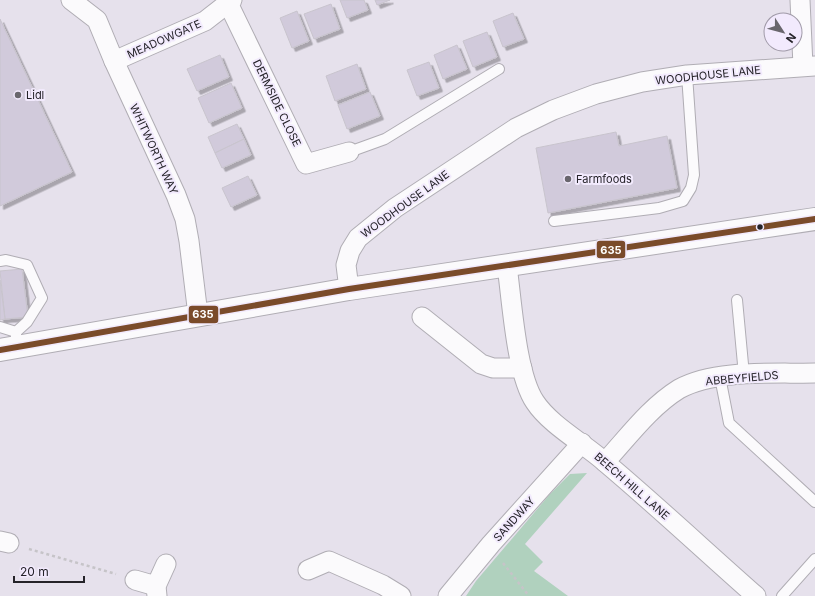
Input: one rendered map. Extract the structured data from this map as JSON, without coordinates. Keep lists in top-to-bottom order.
{
  "streets": {
    "street": [
      "MEADOWGATE",
      "WOODHOUSE LANE",
      "DERMSIDE CLOSE",
      "WHITWORTH WAY",
      "ABBEYFIELDS",
      "BEECH HILL LANE",
      "SANDWAY"
    ]
  },
  "crossings": [
    ["MEADOWGATE", "DERMSIDE CLOSE"],
    ["MEADOWGATE", "WHITWORTH WAY"],
    ["ABBEYFIELDS", "BEECH HILL LANE"],
    ["BEECH HILL LANE", "SANDWAY"]
  ],
  "places": ["Lidl", "Farmfoods"],
  "lines": ["transit line 635"],
  "scale_bar": "20 m",
  "north": "bottom right"
}
